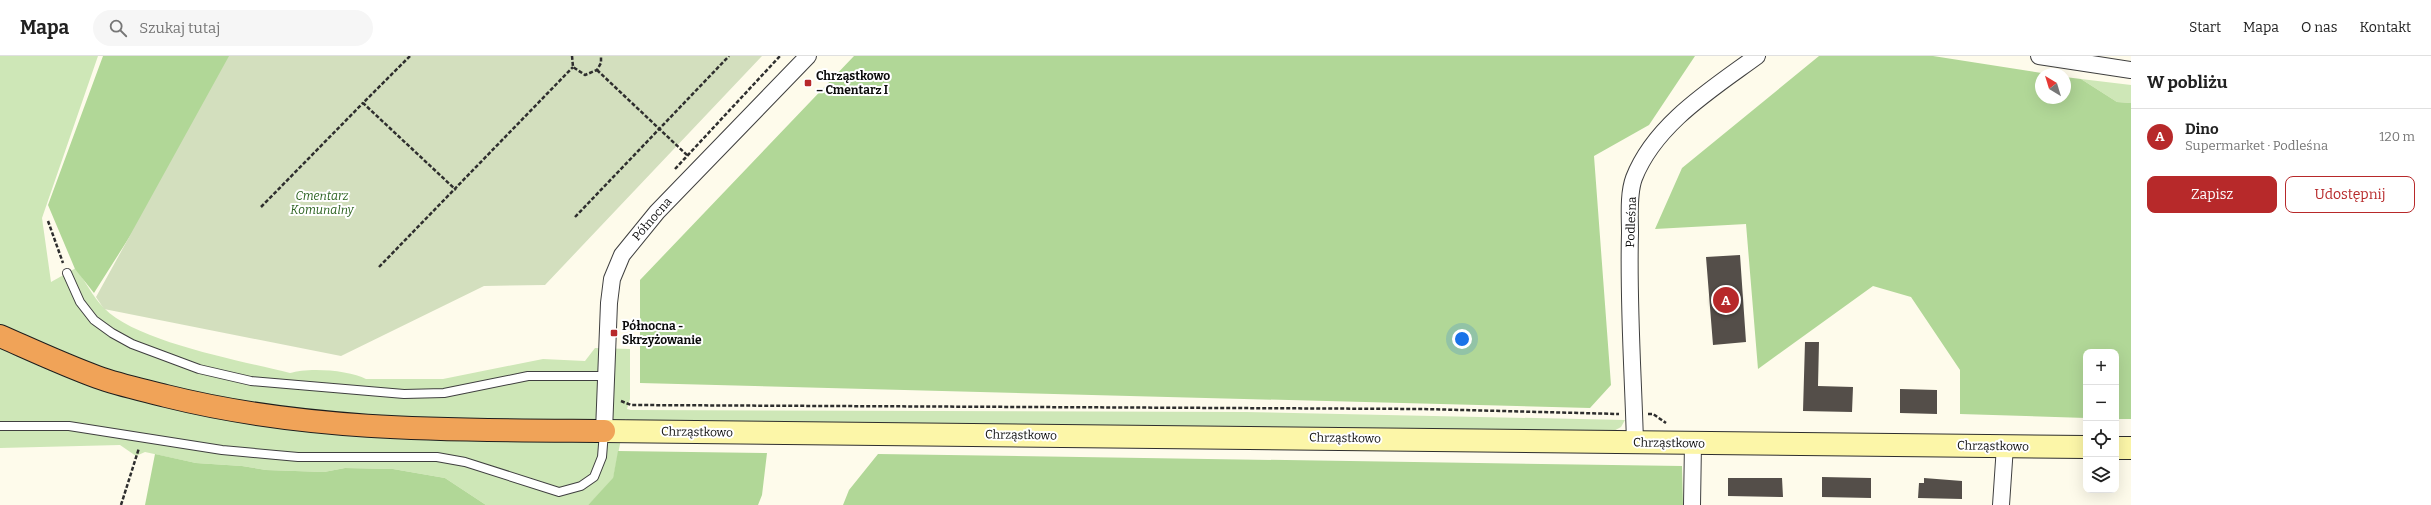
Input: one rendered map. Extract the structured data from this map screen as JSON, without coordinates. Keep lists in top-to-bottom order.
{
  "streets": {
    "street": ["Północna", "Podleśna", "Chrząstkowo"]
  },
  "crossings": [
    ["Północna", "Chrząstkowo"],
    ["Podleśna", "Chrząstkowo"]
  ],
  "parks": ["Cmentarz Komunalny"],
  "places": {
    "transit": ["Chrząstkowo – Cmentarz I", "Północna - Skrzyżowanie"]
  },
  "north": "top left",
  "page": {
    "header": "Mapa",
    "search": "Szukaj tutaj",
    "nav": [
      "Start",
      "Mapa",
      "O nas",
      "Kontakt"
    ],
    "heading": "W pobliżu",
    "list": [
      {
        "mark": "A",
        "name": "Dino",
        "note": "Supermarket · Podleśna",
        "value": "120 m"
      }
    ],
    "buttons": ["Zapisz", "Udostępnij"],
    "pins": "A",
    "map_buttons": ["+", "−"]
  }
}
